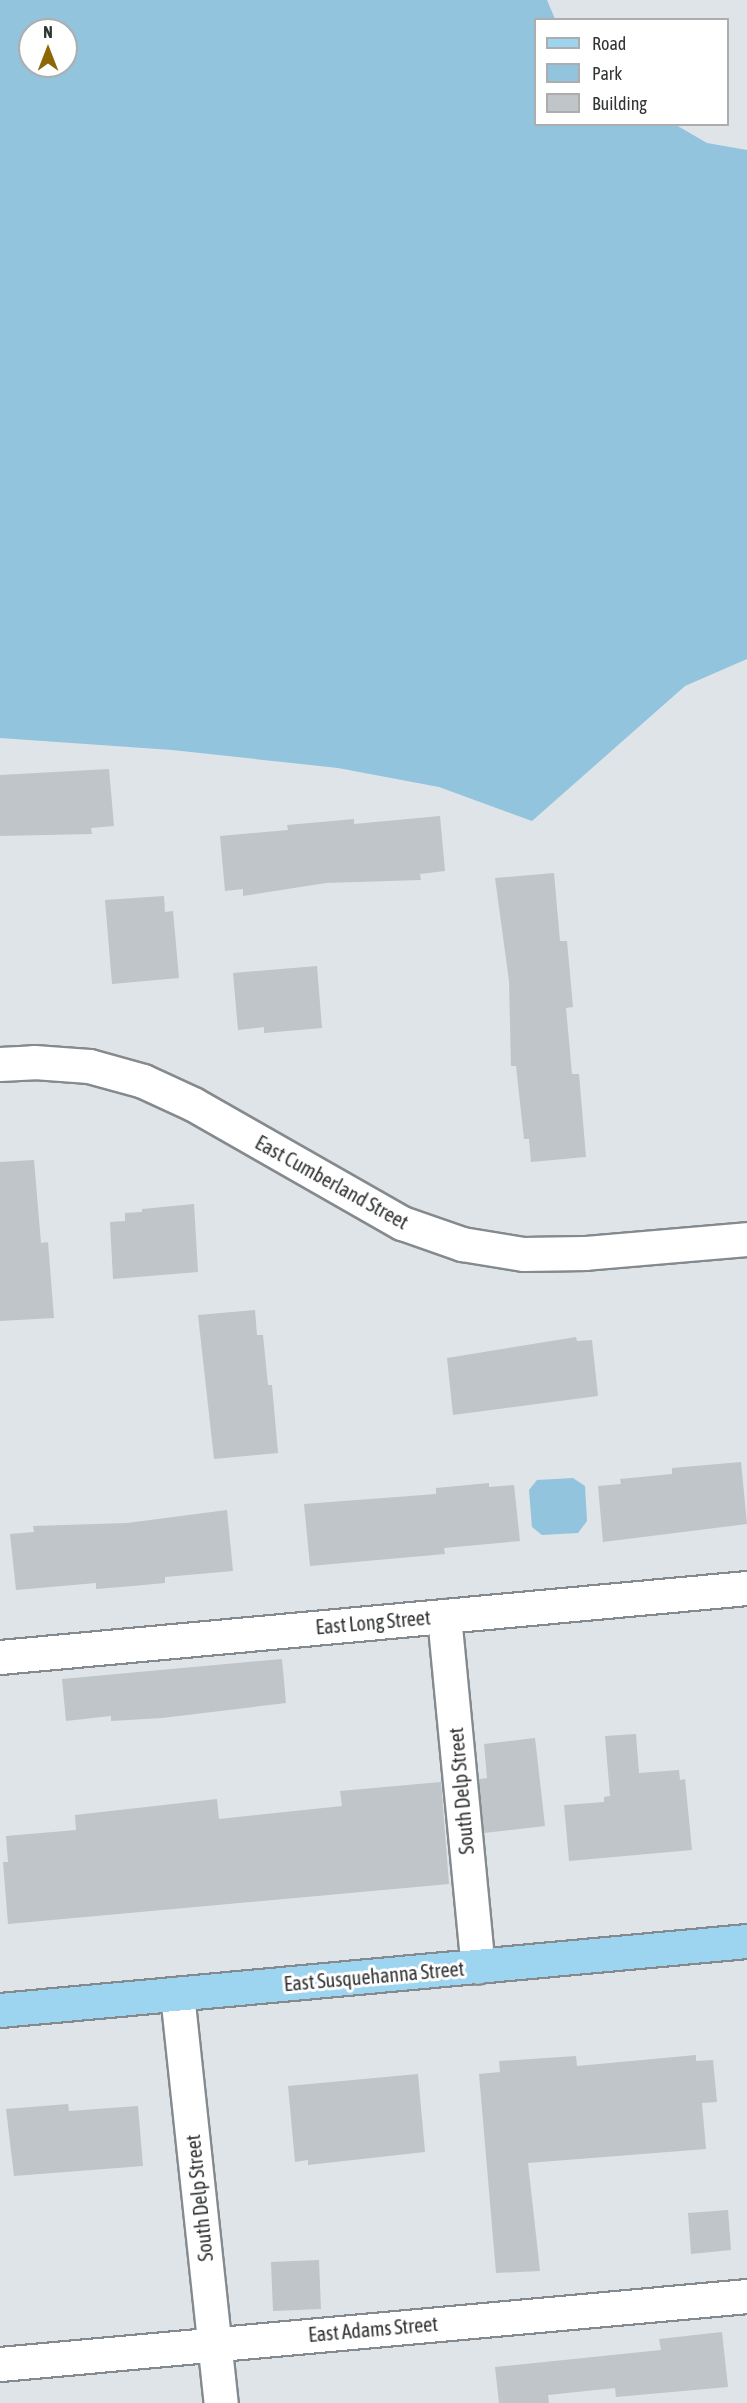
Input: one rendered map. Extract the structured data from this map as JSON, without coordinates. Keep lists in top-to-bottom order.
{
  "streets": {
    "main road": ["East Susquehanna Street"],
    "street": [
      "East Cumberland Street",
      "East Long Street",
      "South Delp Street",
      "East Adams Street"
    ]
  },
  "crossings": [
    ["East Long Street", "South Delp Street"],
    ["South Delp Street", "East Susquehanna Street"],
    ["South Delp Street", "East Adams Street"]
  ],
  "legend": ["Road", "Park", "Building"],
  "north": "top"
}
